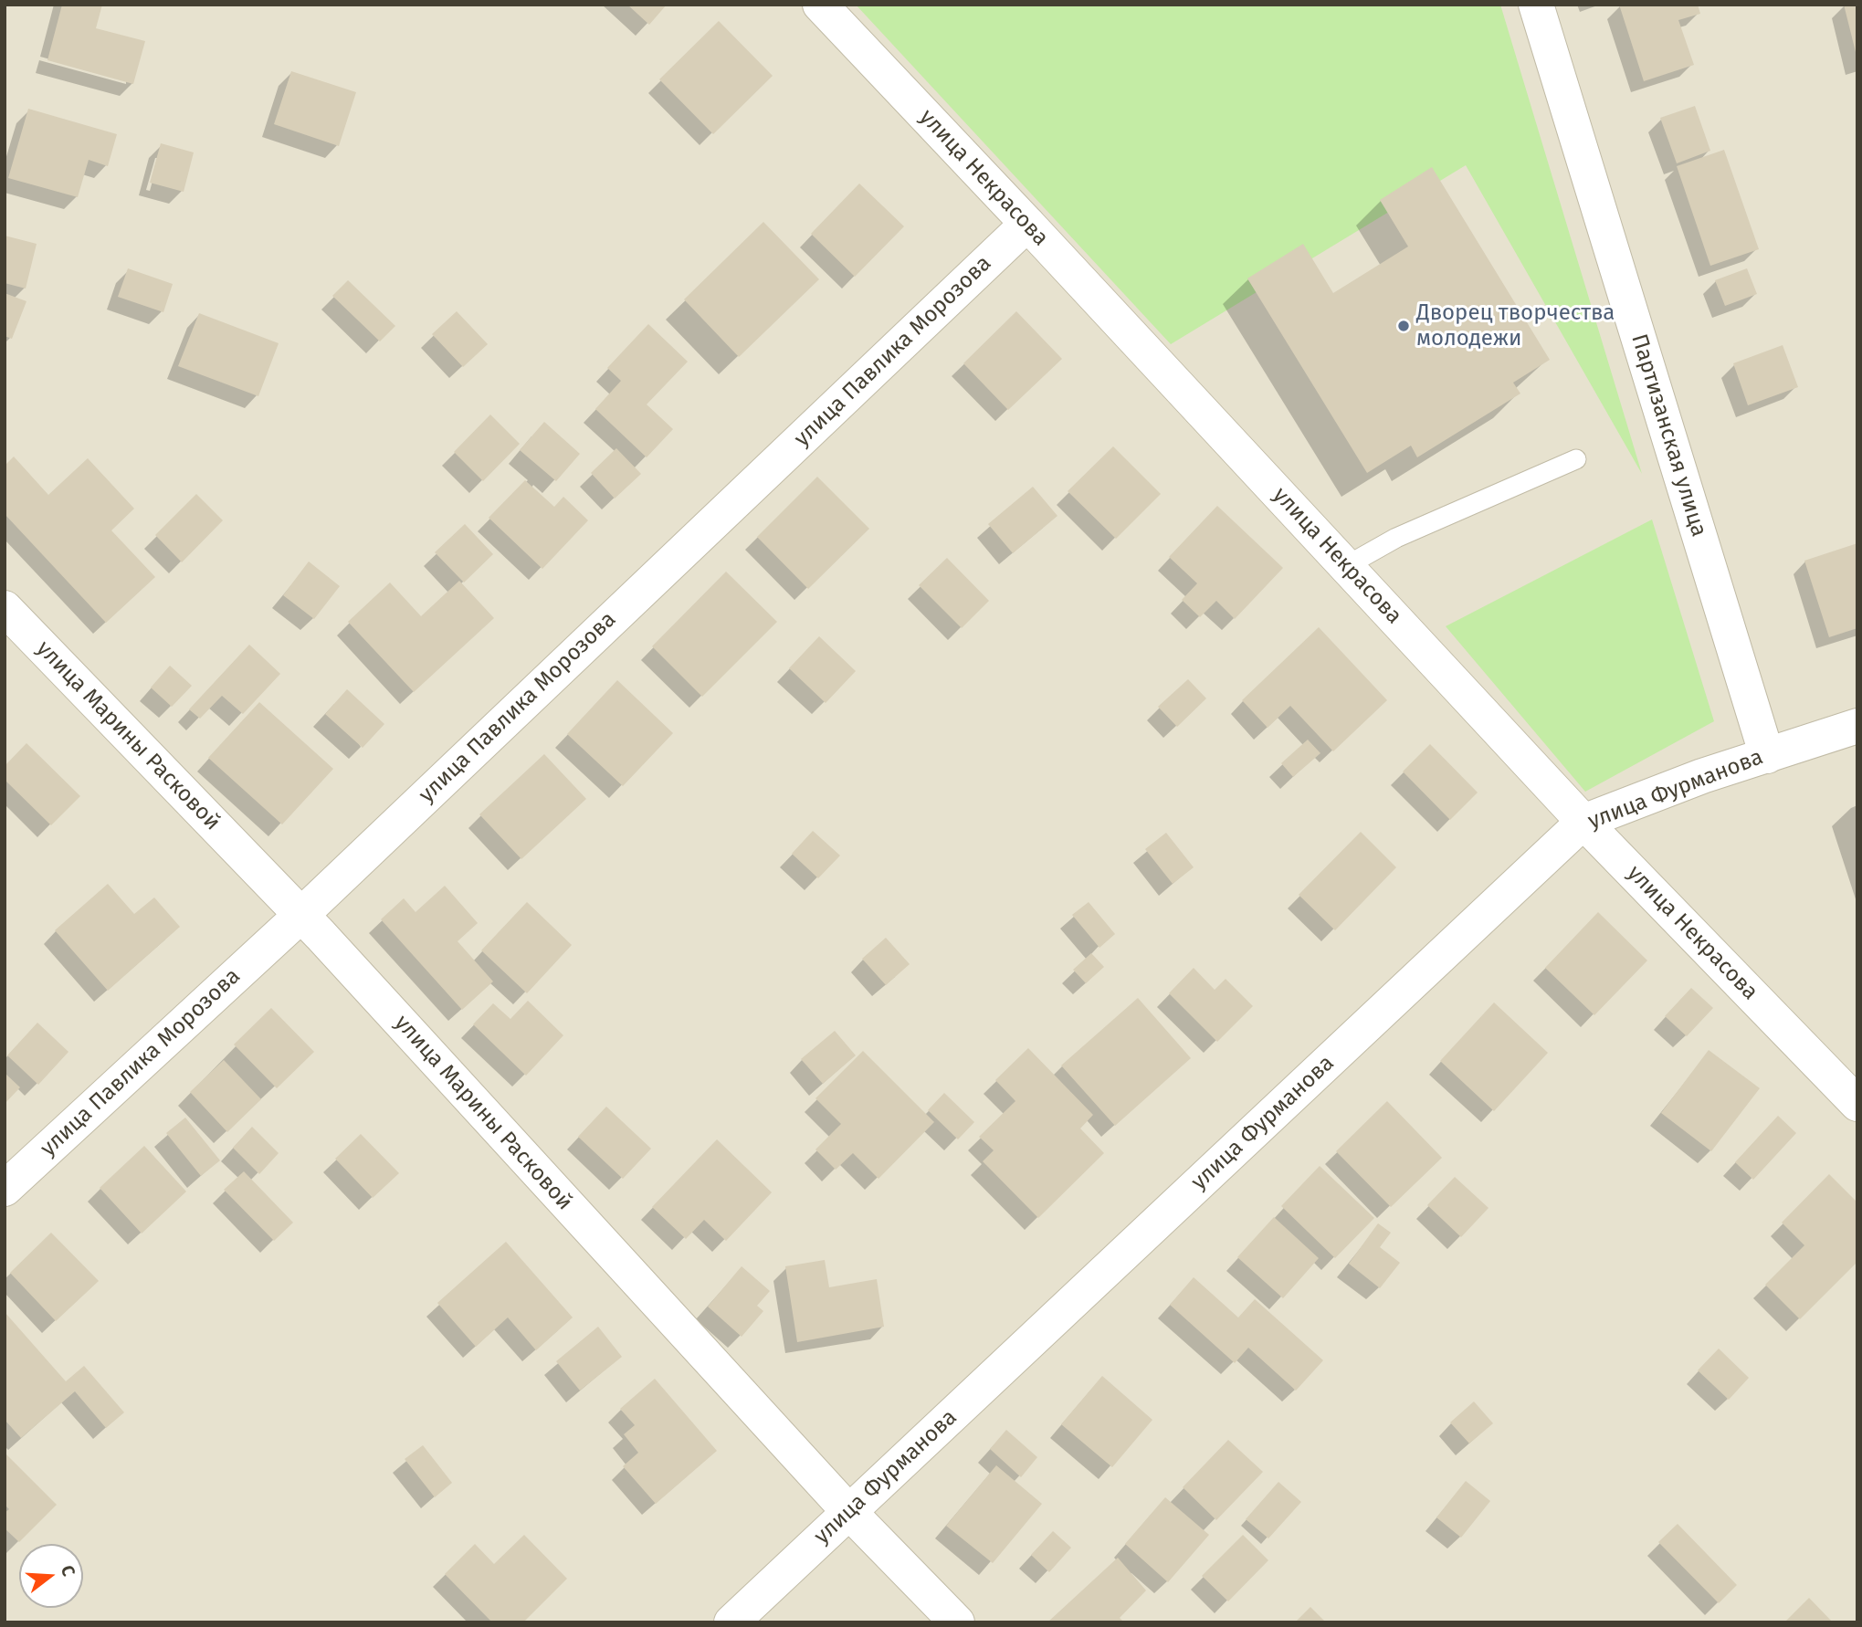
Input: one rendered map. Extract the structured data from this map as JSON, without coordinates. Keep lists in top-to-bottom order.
{
  "streets": {
    "street": [
      "улица Некрасова",
      "улица Павлика Морозова",
      "Партизанская улица",
      "улица Марины Расковой",
      "улица Фурманова"
    ]
  },
  "crossings": [
    ["улица Некрасова", "улица Павлика Морозова"],
    ["улица Некрасова", "улица Фурманова"],
    ["улица Павлика Морозова", "улица Марины Расковой"],
    ["Партизанская улица", "улица Фурманова"],
    ["улица Марины Расковой", "улица Фурманова"]
  ],
  "places": ["Дворец творчества молодежи"],
  "north": "right"
}
